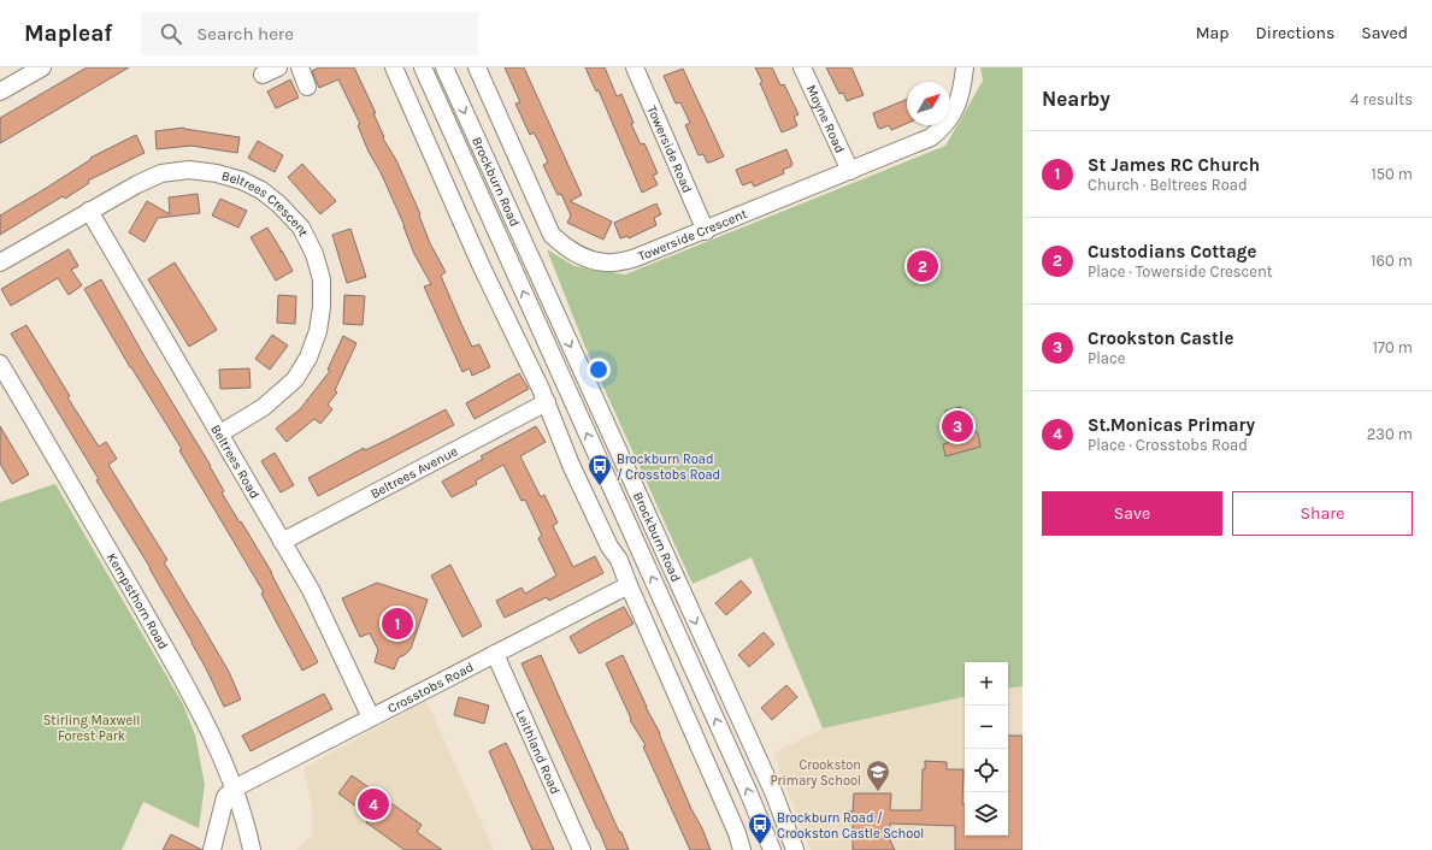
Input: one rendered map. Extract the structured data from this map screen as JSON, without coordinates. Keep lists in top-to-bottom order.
{
  "streets": {
    "street": [
      "Moyne Road",
      "Towerside Road",
      "Brockburn Road",
      "Beltrees Crescent",
      "Towerside Crescent",
      "Beltrees Road",
      "Beltrees Avenue",
      "Kempsthorn Road",
      "Crosstobs Road",
      "Leithland Road"
    ]
  },
  "crossings": [
    ["Moyne Road", "Towerside Crescent"],
    ["Towerside Road", "Towerside Crescent"],
    ["Beltrees Crescent", "Beltrees Road"],
    ["Beltrees Road", "Beltrees Avenue"],
    ["Beltrees Road", "Crosstobs Road"],
    ["Kempsthorn Road", "Crosstobs Road"],
    ["Crosstobs Road", "Leithland Road"]
  ],
  "parks": ["Stirling Maxwell Forest Park"],
  "places": {
    "bus stop": ["Brockburn Road / Crosstobs Road", "Brockburn Road / Crookston Castle School"],
    "school or university": ["Crookston Primary School"]
  },
  "north": "top right",
  "page": {
    "header": "Mapleaf",
    "search": "Search here",
    "nav": ["Map", "Directions", "Saved"],
    "heading": ["Nearby", "4 results"],
    "list": [
      {
        "mark": "1",
        "name": "St James RC Church",
        "note": "Church · Beltrees Road",
        "value": "150 m"
      },
      {
        "mark": "2",
        "name": "Custodians Cottage",
        "note": "Place · Towerside Crescent",
        "value": "160 m"
      },
      {
        "mark": "3",
        "name": "Crookston Castle",
        "note": "Place",
        "value": "170 m"
      },
      {
        "mark": "4",
        "name": "St.Monicas Primary",
        "note": "Place · Crosstobs Road",
        "value": "230 m"
      }
    ],
    "pins": [
      "2",
      "3",
      "1",
      "4"
    ],
    "buttons": ["Save", "Share"],
    "map_buttons": ["+", "−"]
  }
}
